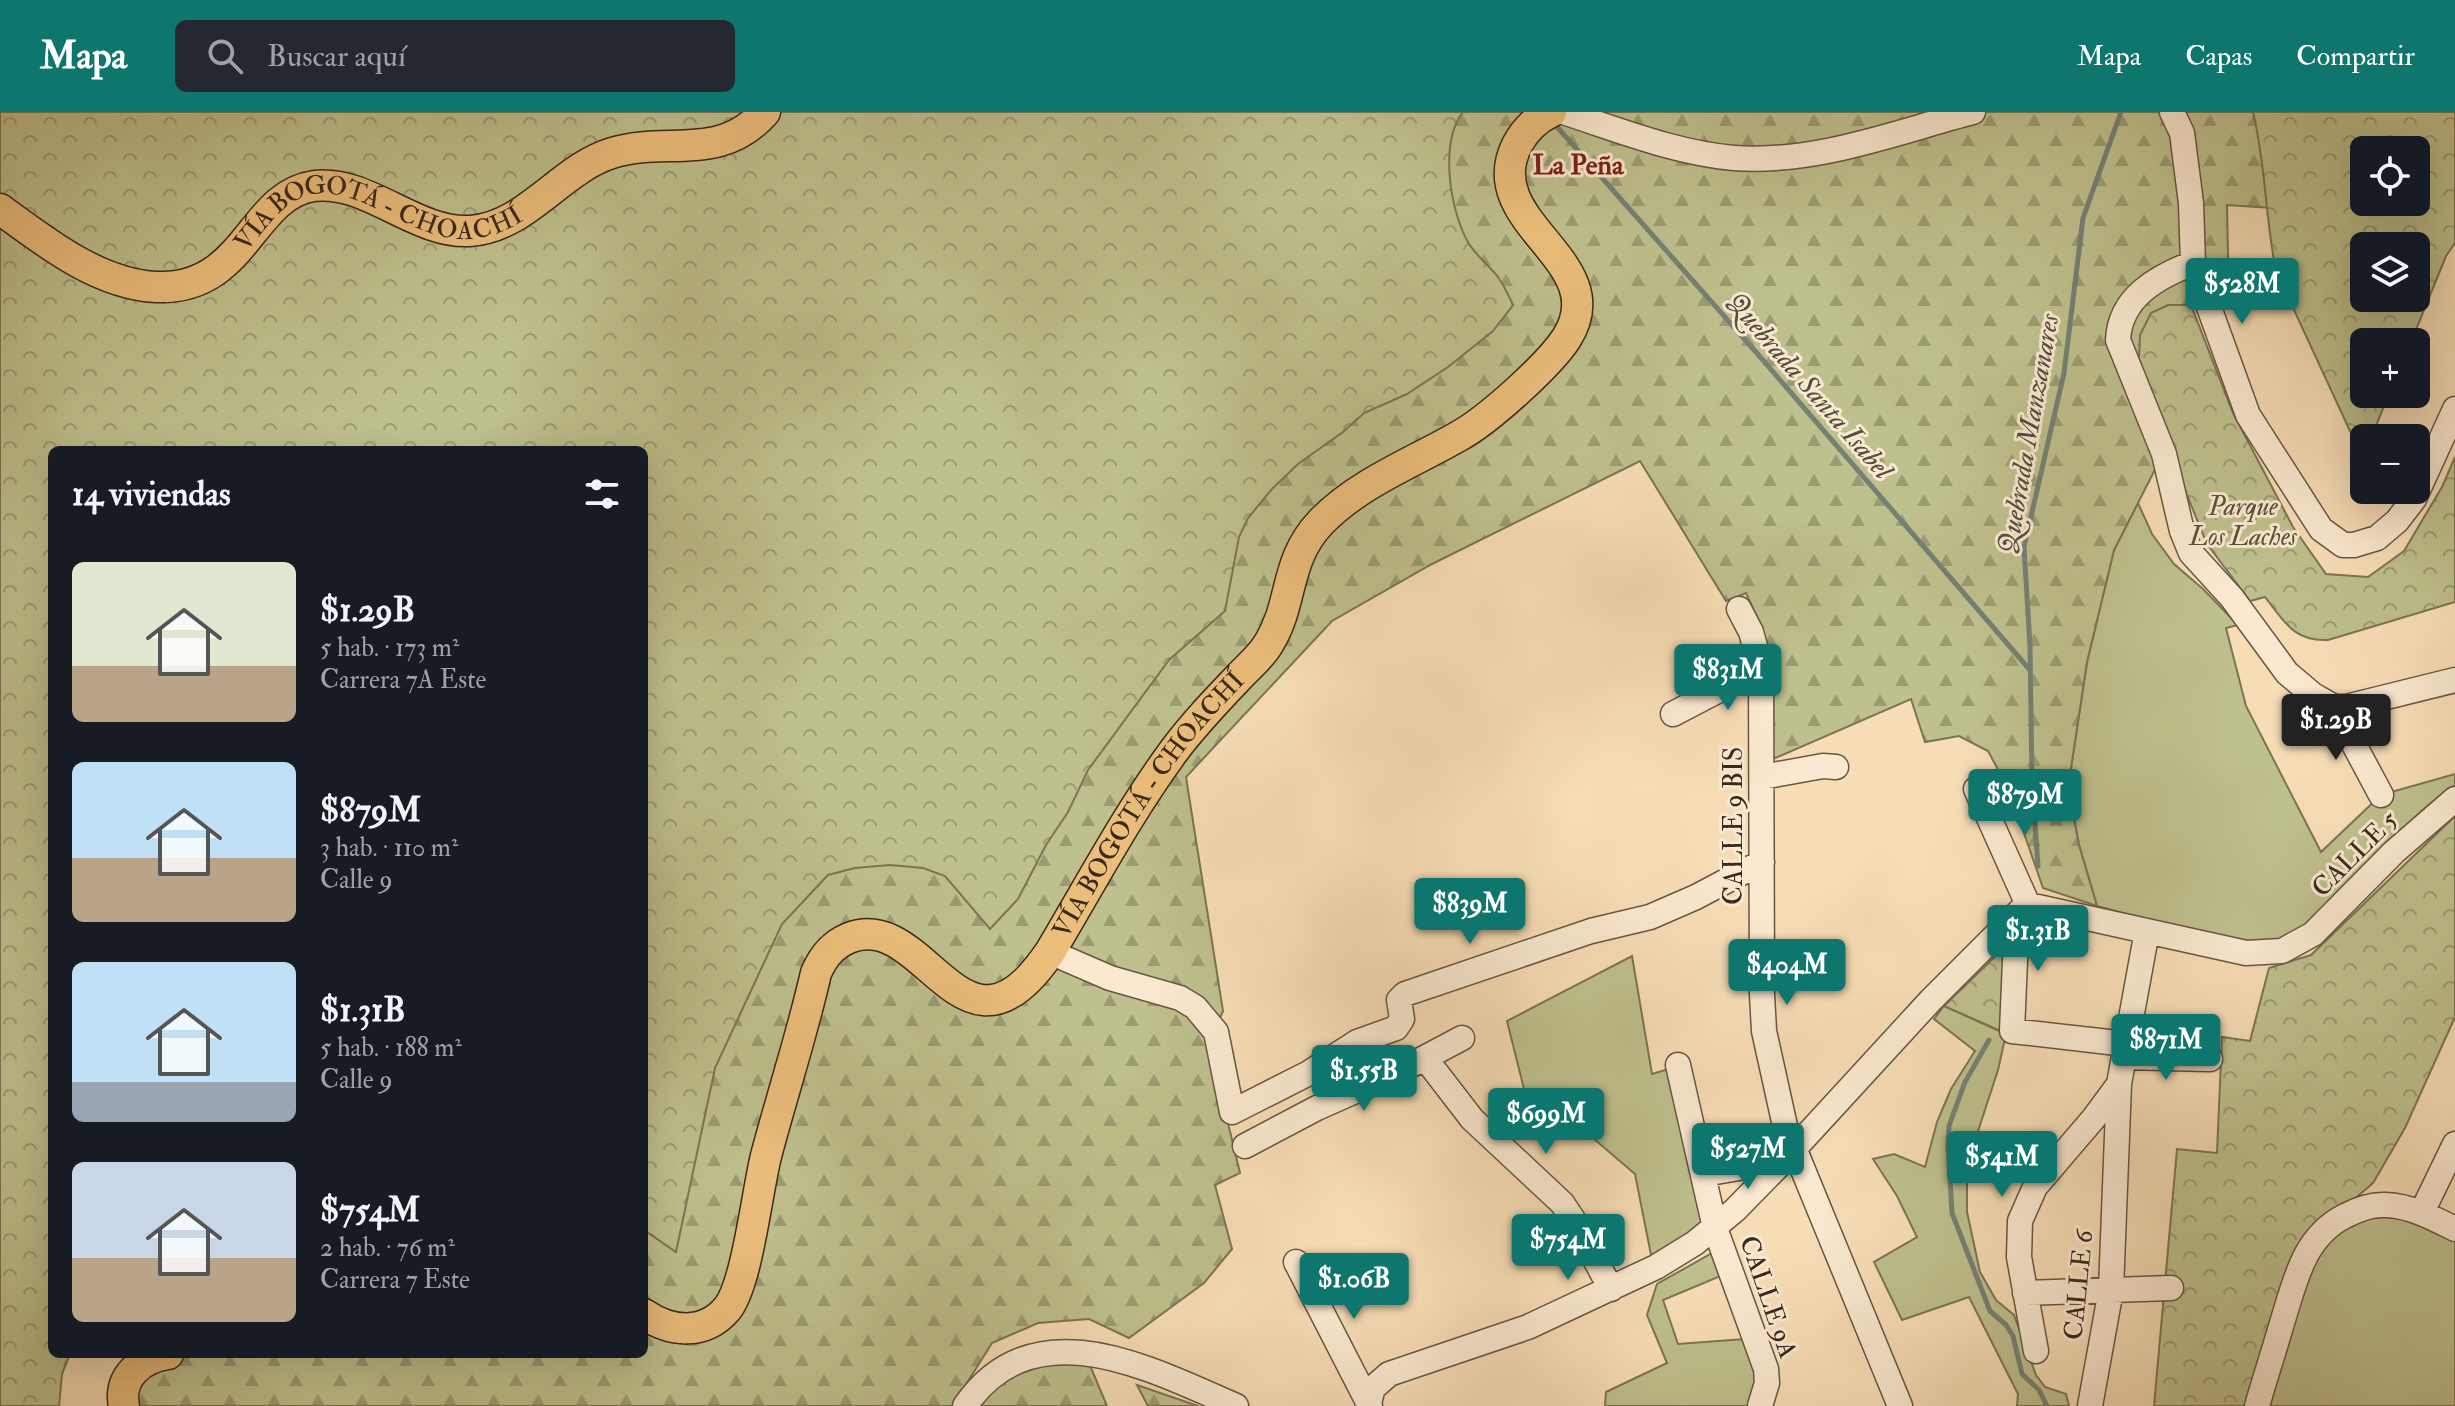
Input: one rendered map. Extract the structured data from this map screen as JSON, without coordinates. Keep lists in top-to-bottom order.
{
  "streets": {
    "main road": ["VÍA BOGOTÁ - CHOACHÍ"],
    "street": [
      "CALLE 9 BIS",
      "CALLE 5",
      "CALLE 6",
      "CALLE 9A"
    ]
  },
  "crossings": [
    ["CALLE 5", "CALLE 6"]
  ],
  "districts": ["La Peña"],
  "water": ["Quebrada Santa Isabel", "Quebrada Manzanares"],
  "parks": ["Parque Los Laches"],
  "page": {
    "header": "Mapa",
    "search": "Buscar aquí",
    "nav": ["Mapa", "Capas", "Compartir"],
    "map_buttons": ["+", "−"],
    "price": [
      "$528M",
      "$831M",
      "$1.29B",
      "$879M",
      "$839M",
      "$1.31B",
      "$404M",
      "$871M",
      "$1.55B",
      "$699M",
      "$527M",
      "$541M",
      "$754M",
      "$1.06B"
    ],
    "heading": "14 viviendas",
    "list": [
      {
        "name": "$1.29B",
        "note": "5 hab. · 173 m² · Carrera 7A Este"
      },
      {
        "name": "$879M",
        "note": "3 hab. · 110 m² · Calle 9"
      },
      {
        "name": "$1.31B",
        "note": "5 hab. · 188 m² · Calle 9"
      },
      {
        "name": "$754M",
        "note": "2 hab. · 76 m² · Carrera 7 Este"
      }
    ]
  }
}
